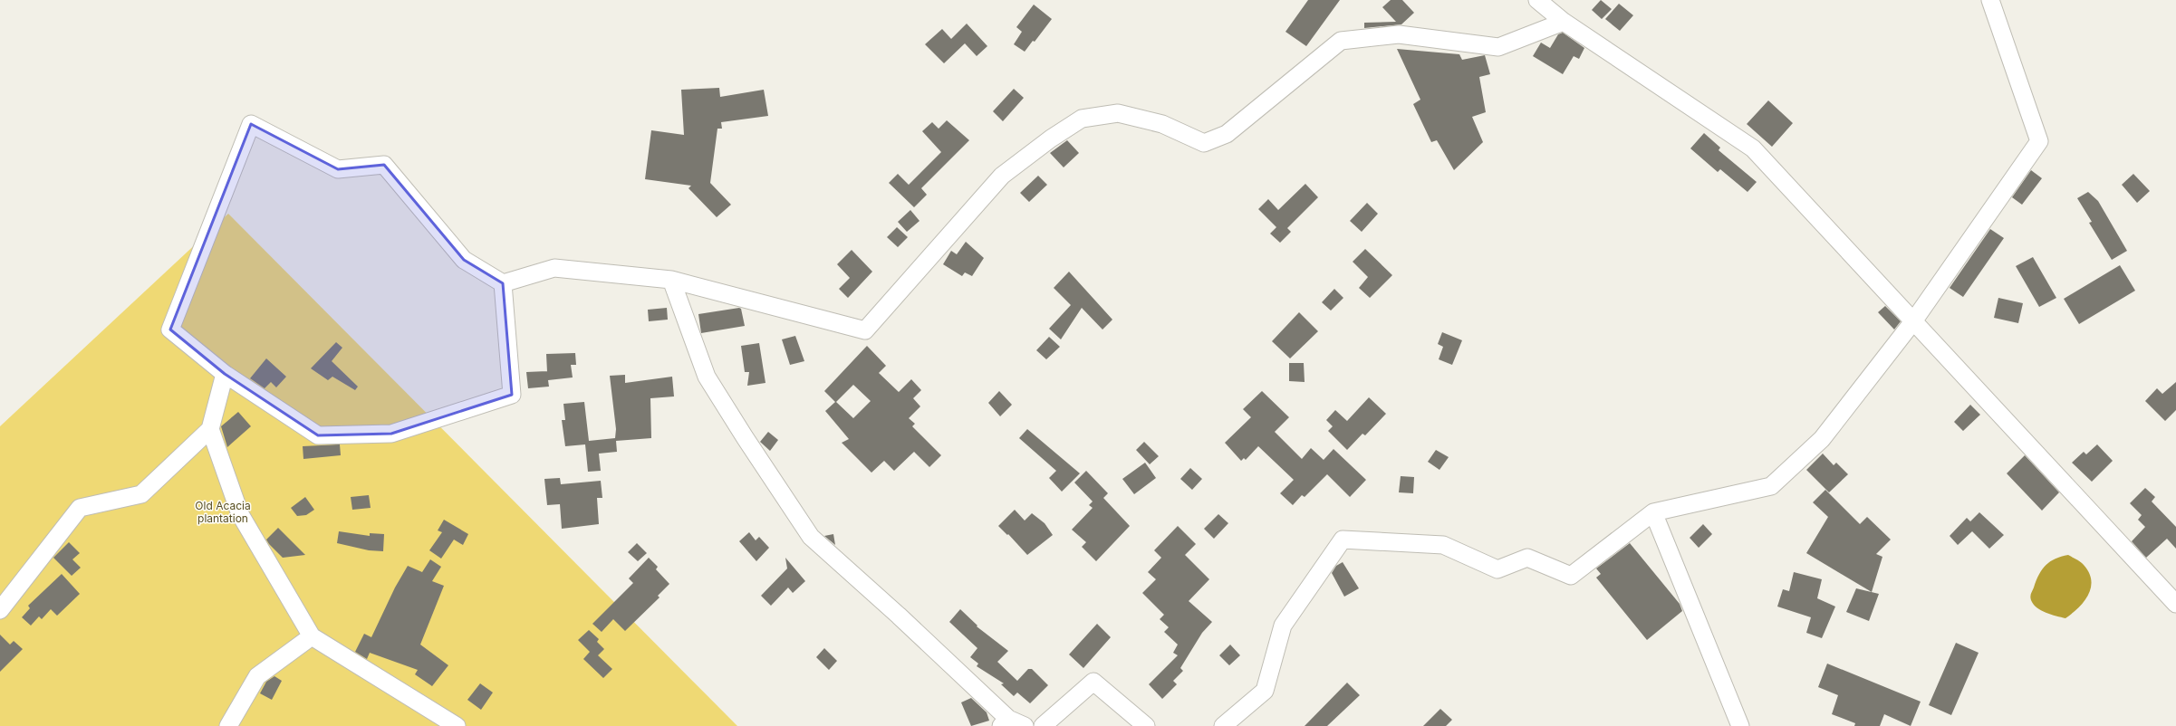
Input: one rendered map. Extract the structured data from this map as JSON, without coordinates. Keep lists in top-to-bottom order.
{
  "parks": ["Old Acacia plantation"]
}
